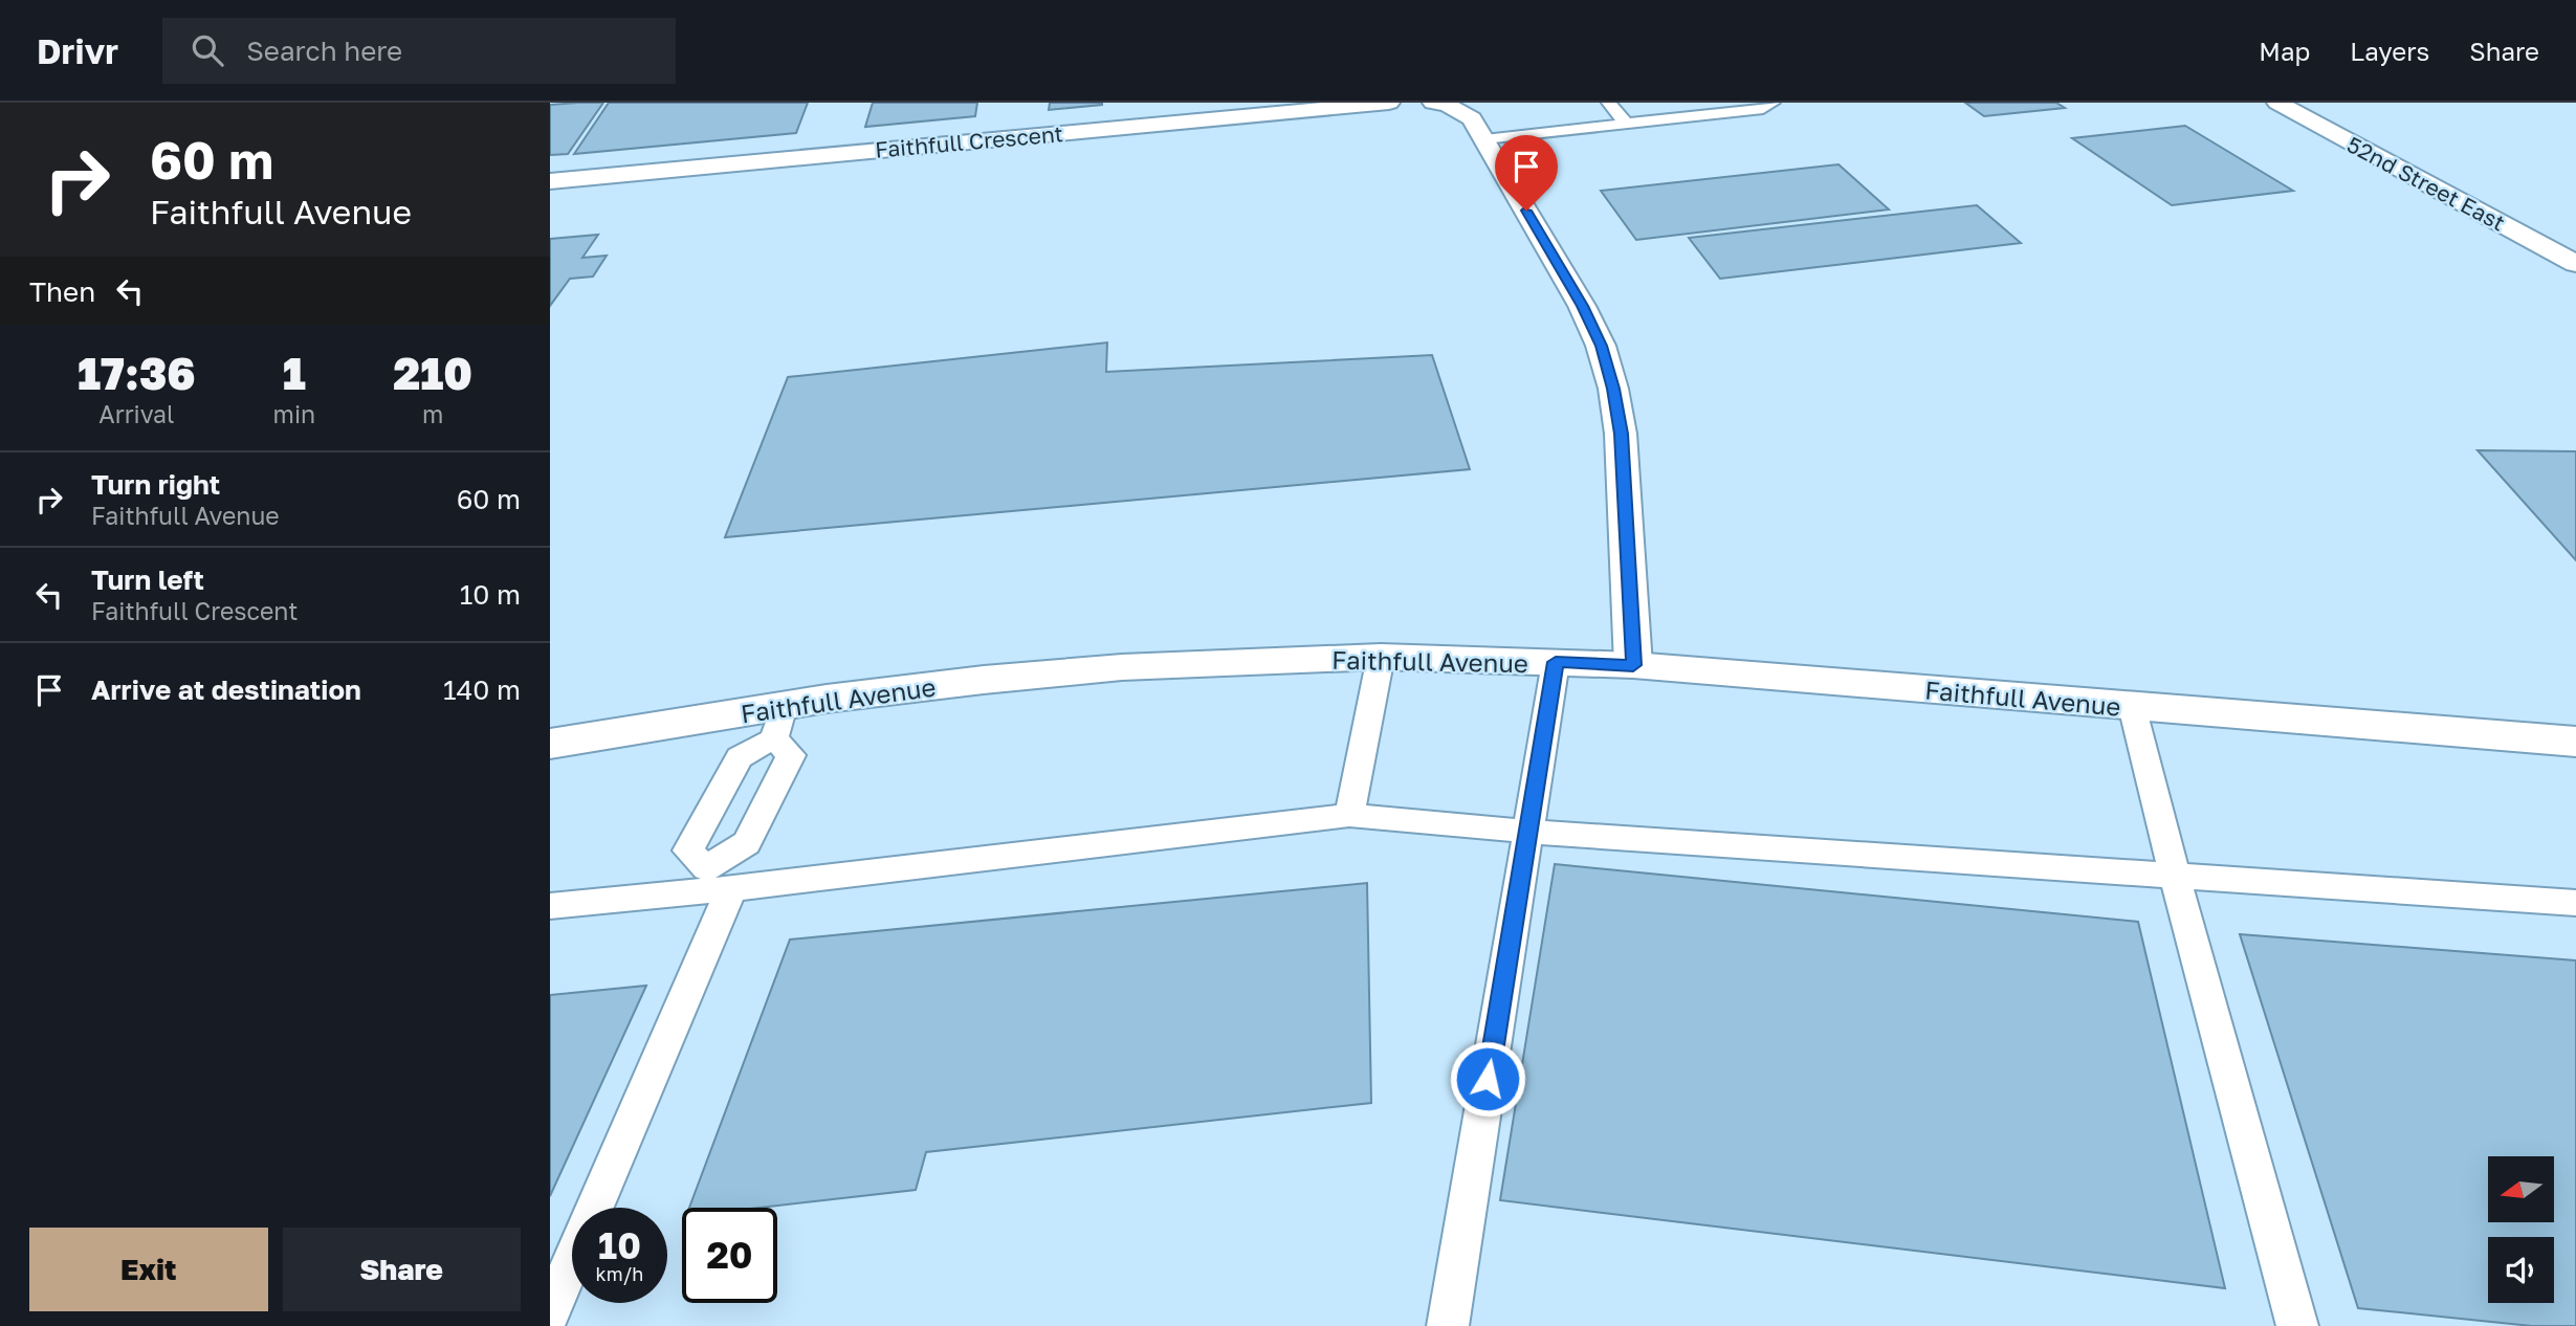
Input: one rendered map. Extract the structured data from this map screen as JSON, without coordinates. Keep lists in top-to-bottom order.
{
  "streets": {
    "street": ["Faithfull Crescent", "52nd Street East", "Faithfull Avenue"]
  },
  "north": "left",
  "page": {
    "header": "Drivr",
    "search": "Search here",
    "nav": ["Map", "Layers", "Share"],
    "turn": ["60 m", "Faithfull Avenue"],
    "then": "Then",
    "eta": [
      "17:36",
      "Arrival",
      "1",
      "min",
      "210",
      "m"
    ],
    "list": [
      {
        "name": "Turn right",
        "note": "Faithfull Avenue",
        "value": "60 m"
      },
      {
        "name": "Turn left",
        "note": "Faithfull Crescent",
        "value": "10 m"
      },
      {
        "name": "Arrive at destination",
        "value": "140 m"
      }
    ],
    "speed": "10 km/h",
    "limit": "20",
    "buttons": ["Exit", "Share"]
  }
}
